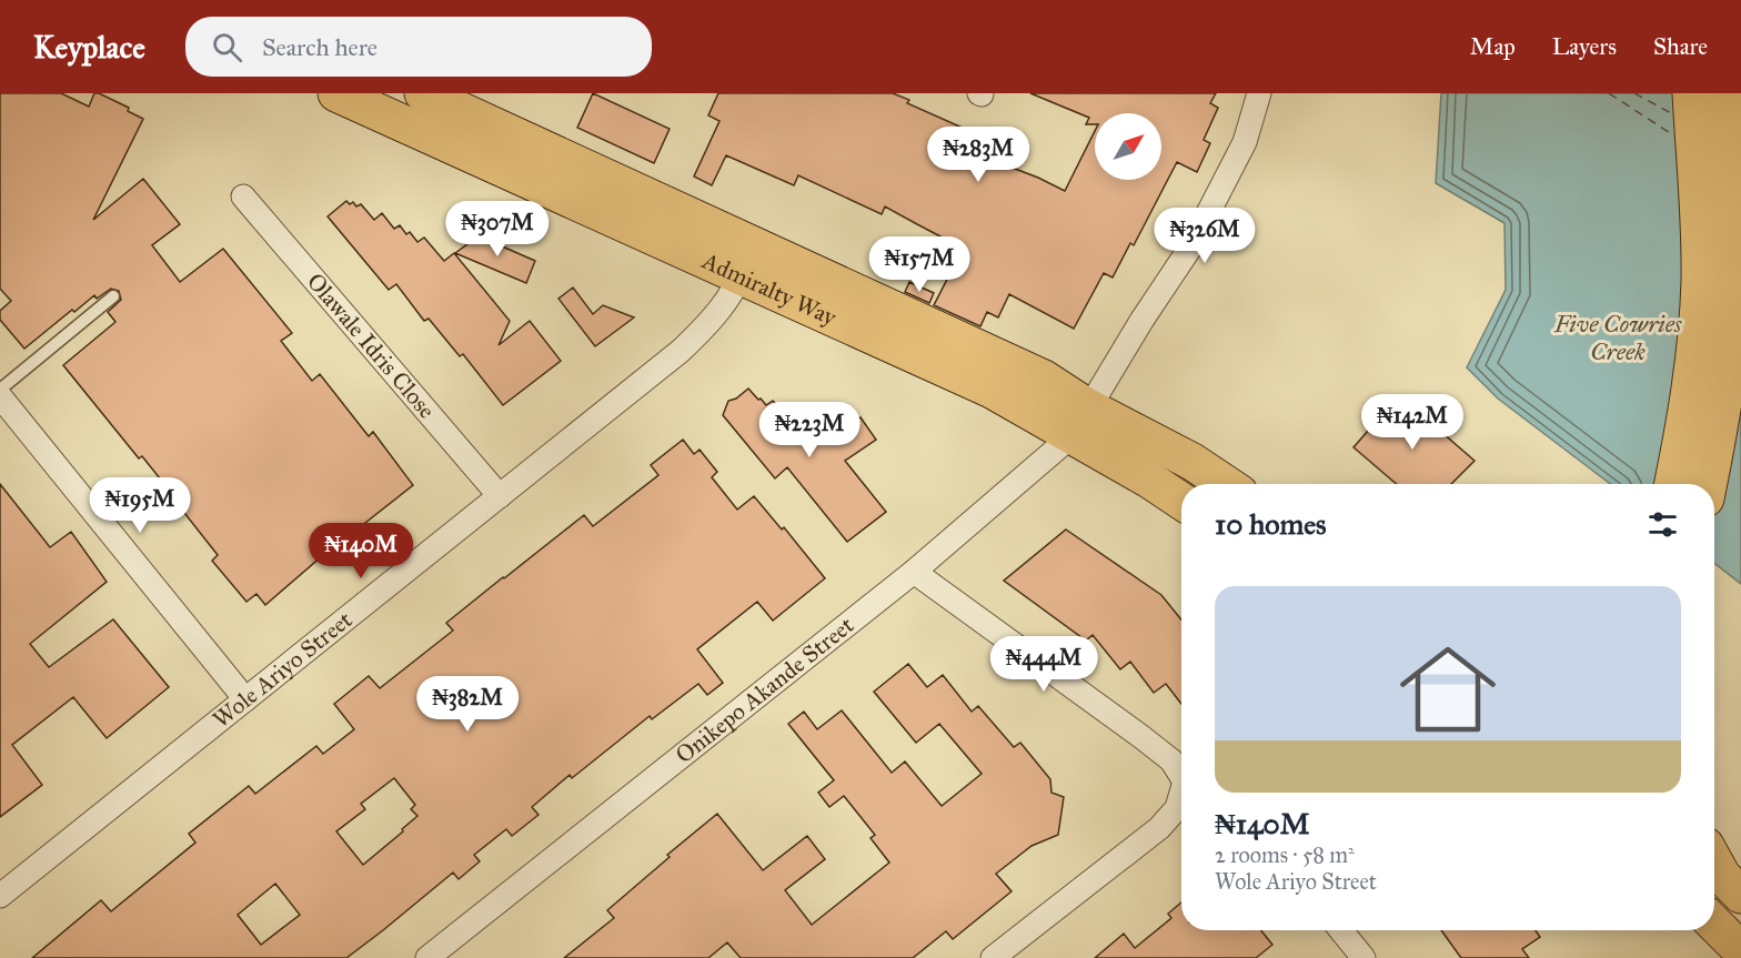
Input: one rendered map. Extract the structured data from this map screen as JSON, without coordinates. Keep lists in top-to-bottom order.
{
  "streets": {
    "main road": ["Admiralty Way"],
    "street": ["Olawale Idris Close", "Wole Ariyo Street", "Onikepo Akande Street"]
  },
  "crossings": [
    ["Admiralty Way", "Wole Ariyo Street"],
    ["Admiralty Way", "Onikepo Akande Street"],
    ["Olawale Idris Close", "Wole Ariyo Street"]
  ],
  "water": ["Five Cowries Creek"],
  "north": "top right",
  "page": {
    "header": "Keyplace",
    "search": "Search here",
    "nav": ["Map", "Layers", "Share"],
    "price": [
      "₦283M",
      "₦307M",
      "₦326M",
      "₦157M",
      "₦142M",
      "₦223M",
      "₦195M",
      "₦140M",
      "₦444M",
      "₦382M"
    ],
    "heading": "10 homes",
    "list": [
      {
        "name": "₦140M",
        "note": "2 rooms · 58 m² · Wole Ariyo Street"
      }
    ]
  }
}
